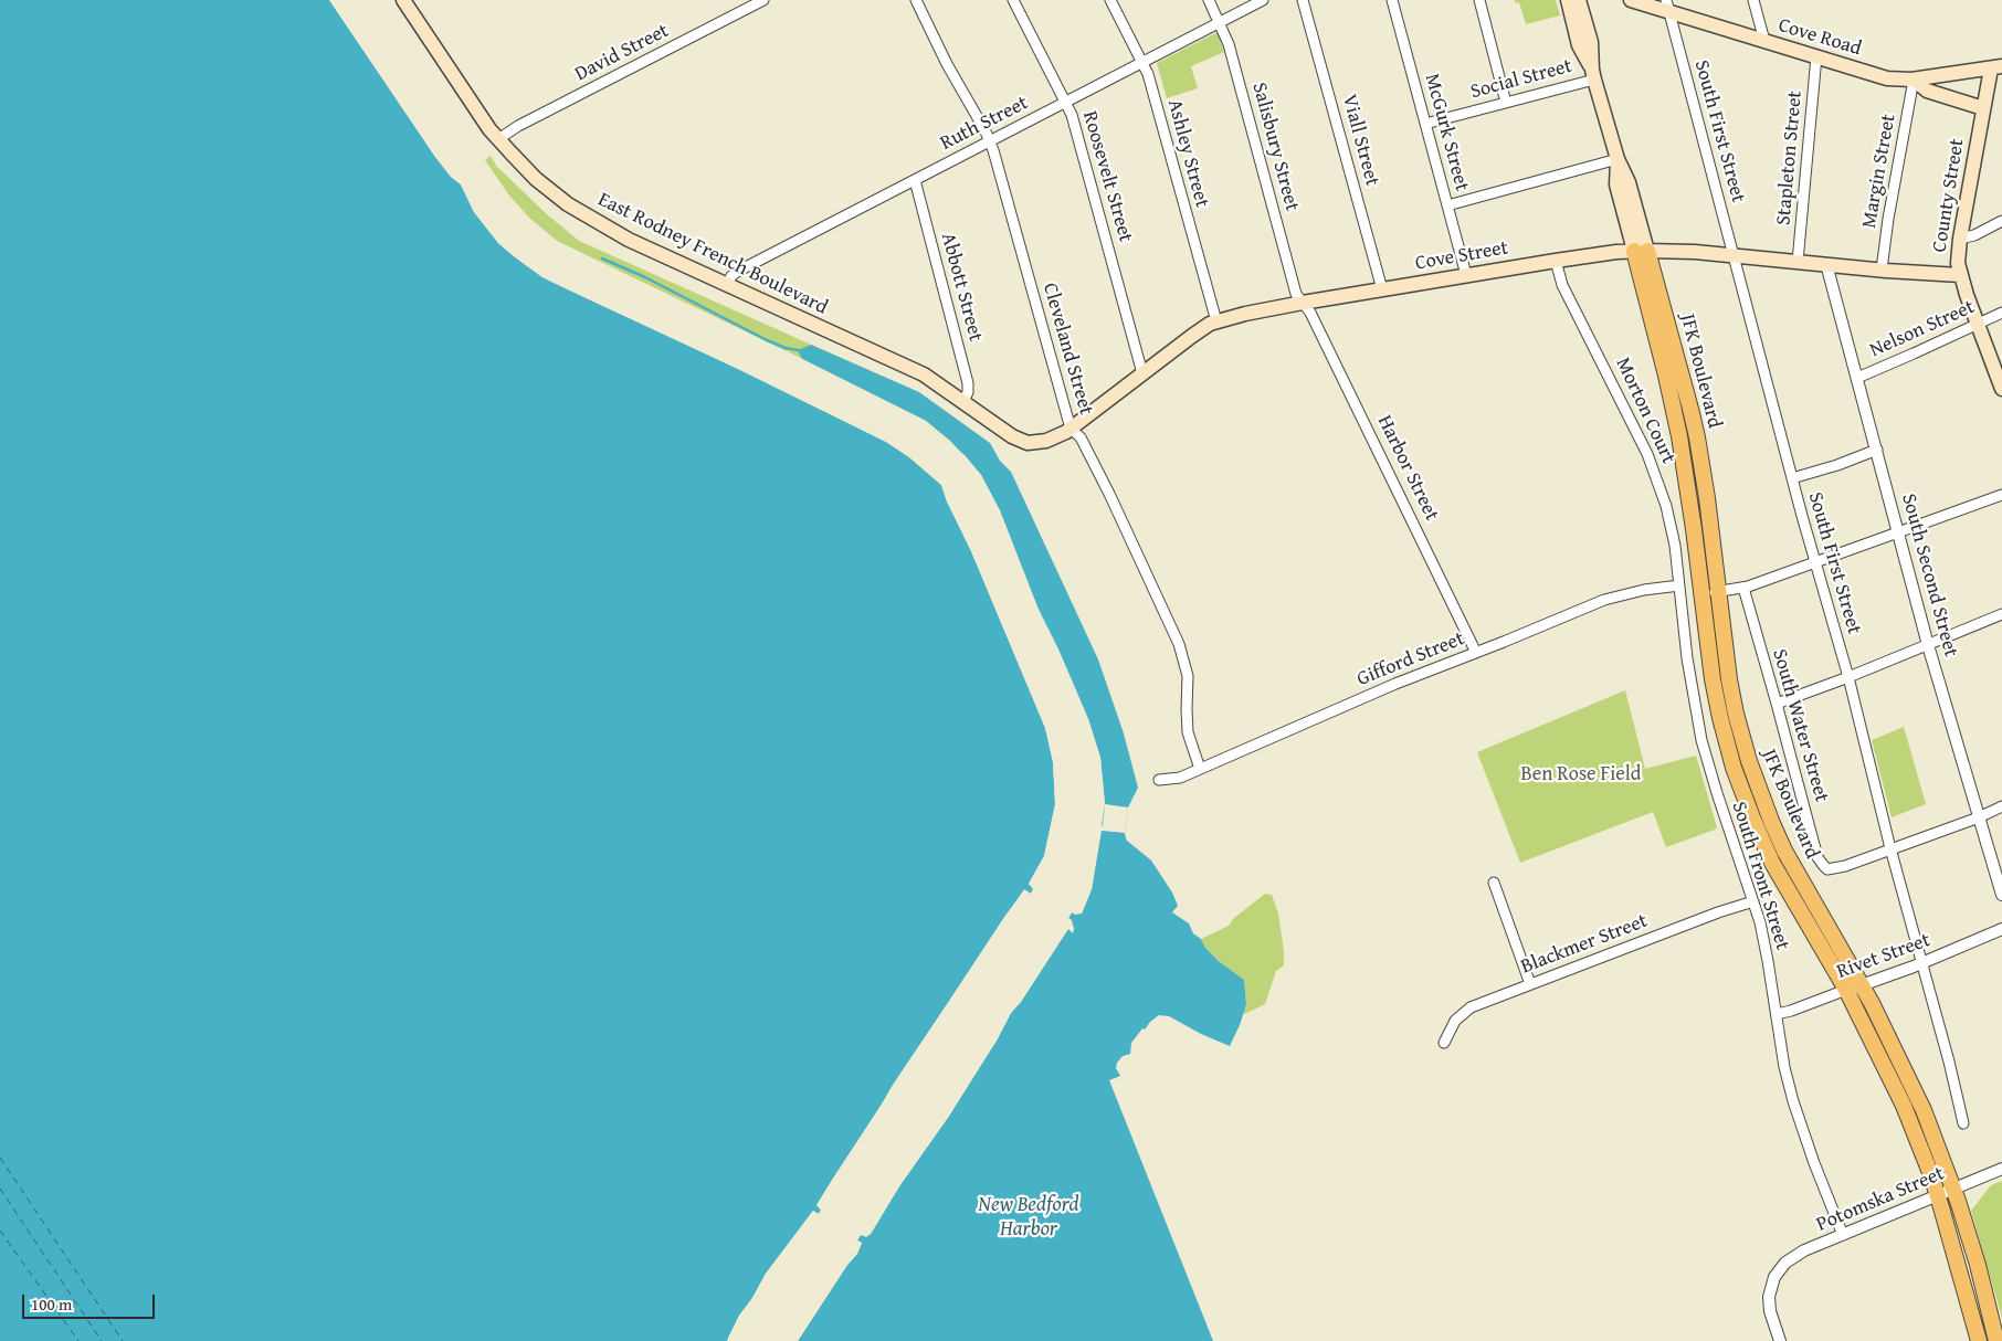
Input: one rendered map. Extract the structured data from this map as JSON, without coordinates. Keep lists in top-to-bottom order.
{
  "streets": {
    "main road": [
      "Cove Road",
      "County Street",
      "East Rodney French Boulevard",
      "Cove Street",
      "JFK Boulevard"
    ],
    "street": [
      "David Street",
      "Social Street",
      "Ruth Street",
      "South First Street",
      "McGurk Street",
      "Viall Street",
      "Salisbury Street",
      "Ashley Street",
      "Stapleton Street",
      "Margin Street",
      "Roosevelt Street",
      "Abbott Street",
      "Nelson Street",
      "Cleveland Street",
      "Morton Court",
      "Harbor Street",
      "South Second Street",
      "Gifford Street",
      "South Water Street",
      "South Front Street",
      "Blackmer Street",
      "Rivet Street",
      "Potomska Street"
    ]
  },
  "crossings": [
    ["Cove Road", "South First Street"],
    ["Cove Road", "Stapleton Street"],
    ["Cove Road", "Margin Street"],
    ["Cove Road", "County Street"],
    ["David Street", "East Rodney French Boulevard"],
    ["Social Street", "McGurk Street"],
    ["Ruth Street", "Salisbury Street"],
    ["Ruth Street", "Ashley Street"],
    ["Ruth Street", "Roosevelt Street"],
    ["Ruth Street", "East Rodney French Boulevard"],
    ["Ruth Street", "Abbott Street"],
    ["Ruth Street", "Cleveland Street"],
    ["South First Street", "Cove Street"],
    ["South First Street", "South Water Street"],
    ["South First Street", "Rivet Street"],
    ["McGurk Street", "Cove Street"],
    ["Viall Street", "Cove Street"],
    ["Salisbury Street", "Cove Street"],
    ["Salisbury Street", "Harbor Street"],
    ["Ashley Street", "Cove Street"],
    ["Stapleton Street", "Cove Street"],
    ["Margin Street", "Cove Street"],
    ["Roosevelt Street", "Cove Street"],
    ["County Street", "Cove Street"],
    ["County Street", "Nelson Street"],
    ["East Rodney French Boulevard", "Cove Street"],
    ["East Rodney French Boulevard", "Abbott Street"],
    ["Cove Street", "Cleveland Street"],
    ["Cove Street", "JFK Boulevard"],
    ["Cove Street", "Morton Court"],
    ["Cove Street", "Harbor Street"],
    ["Cove Street", "South Second Street"],
    ["Nelson Street", "South Second Street"],
    ["Cleveland Street", "Gifford Street"],
    ["JFK Boulevard", "Rivet Street"],
    ["JFK Boulevard", "Potomska Street"],
    ["Morton Court", "Gifford Street"],
    ["Morton Court", "South Front Street"],
    ["Harbor Street", "Gifford Street"],
    ["Gifford Street", "South Front Street"],
    ["South Front Street", "Blackmer Street"],
    ["South Front Street", "Rivet Street"],
    ["South Front Street", "Potomska Street"]
  ],
  "water": ["New Bedford Harbor"],
  "parks": ["Ben Rose Field"],
  "scale_bar": "100 m"
}
